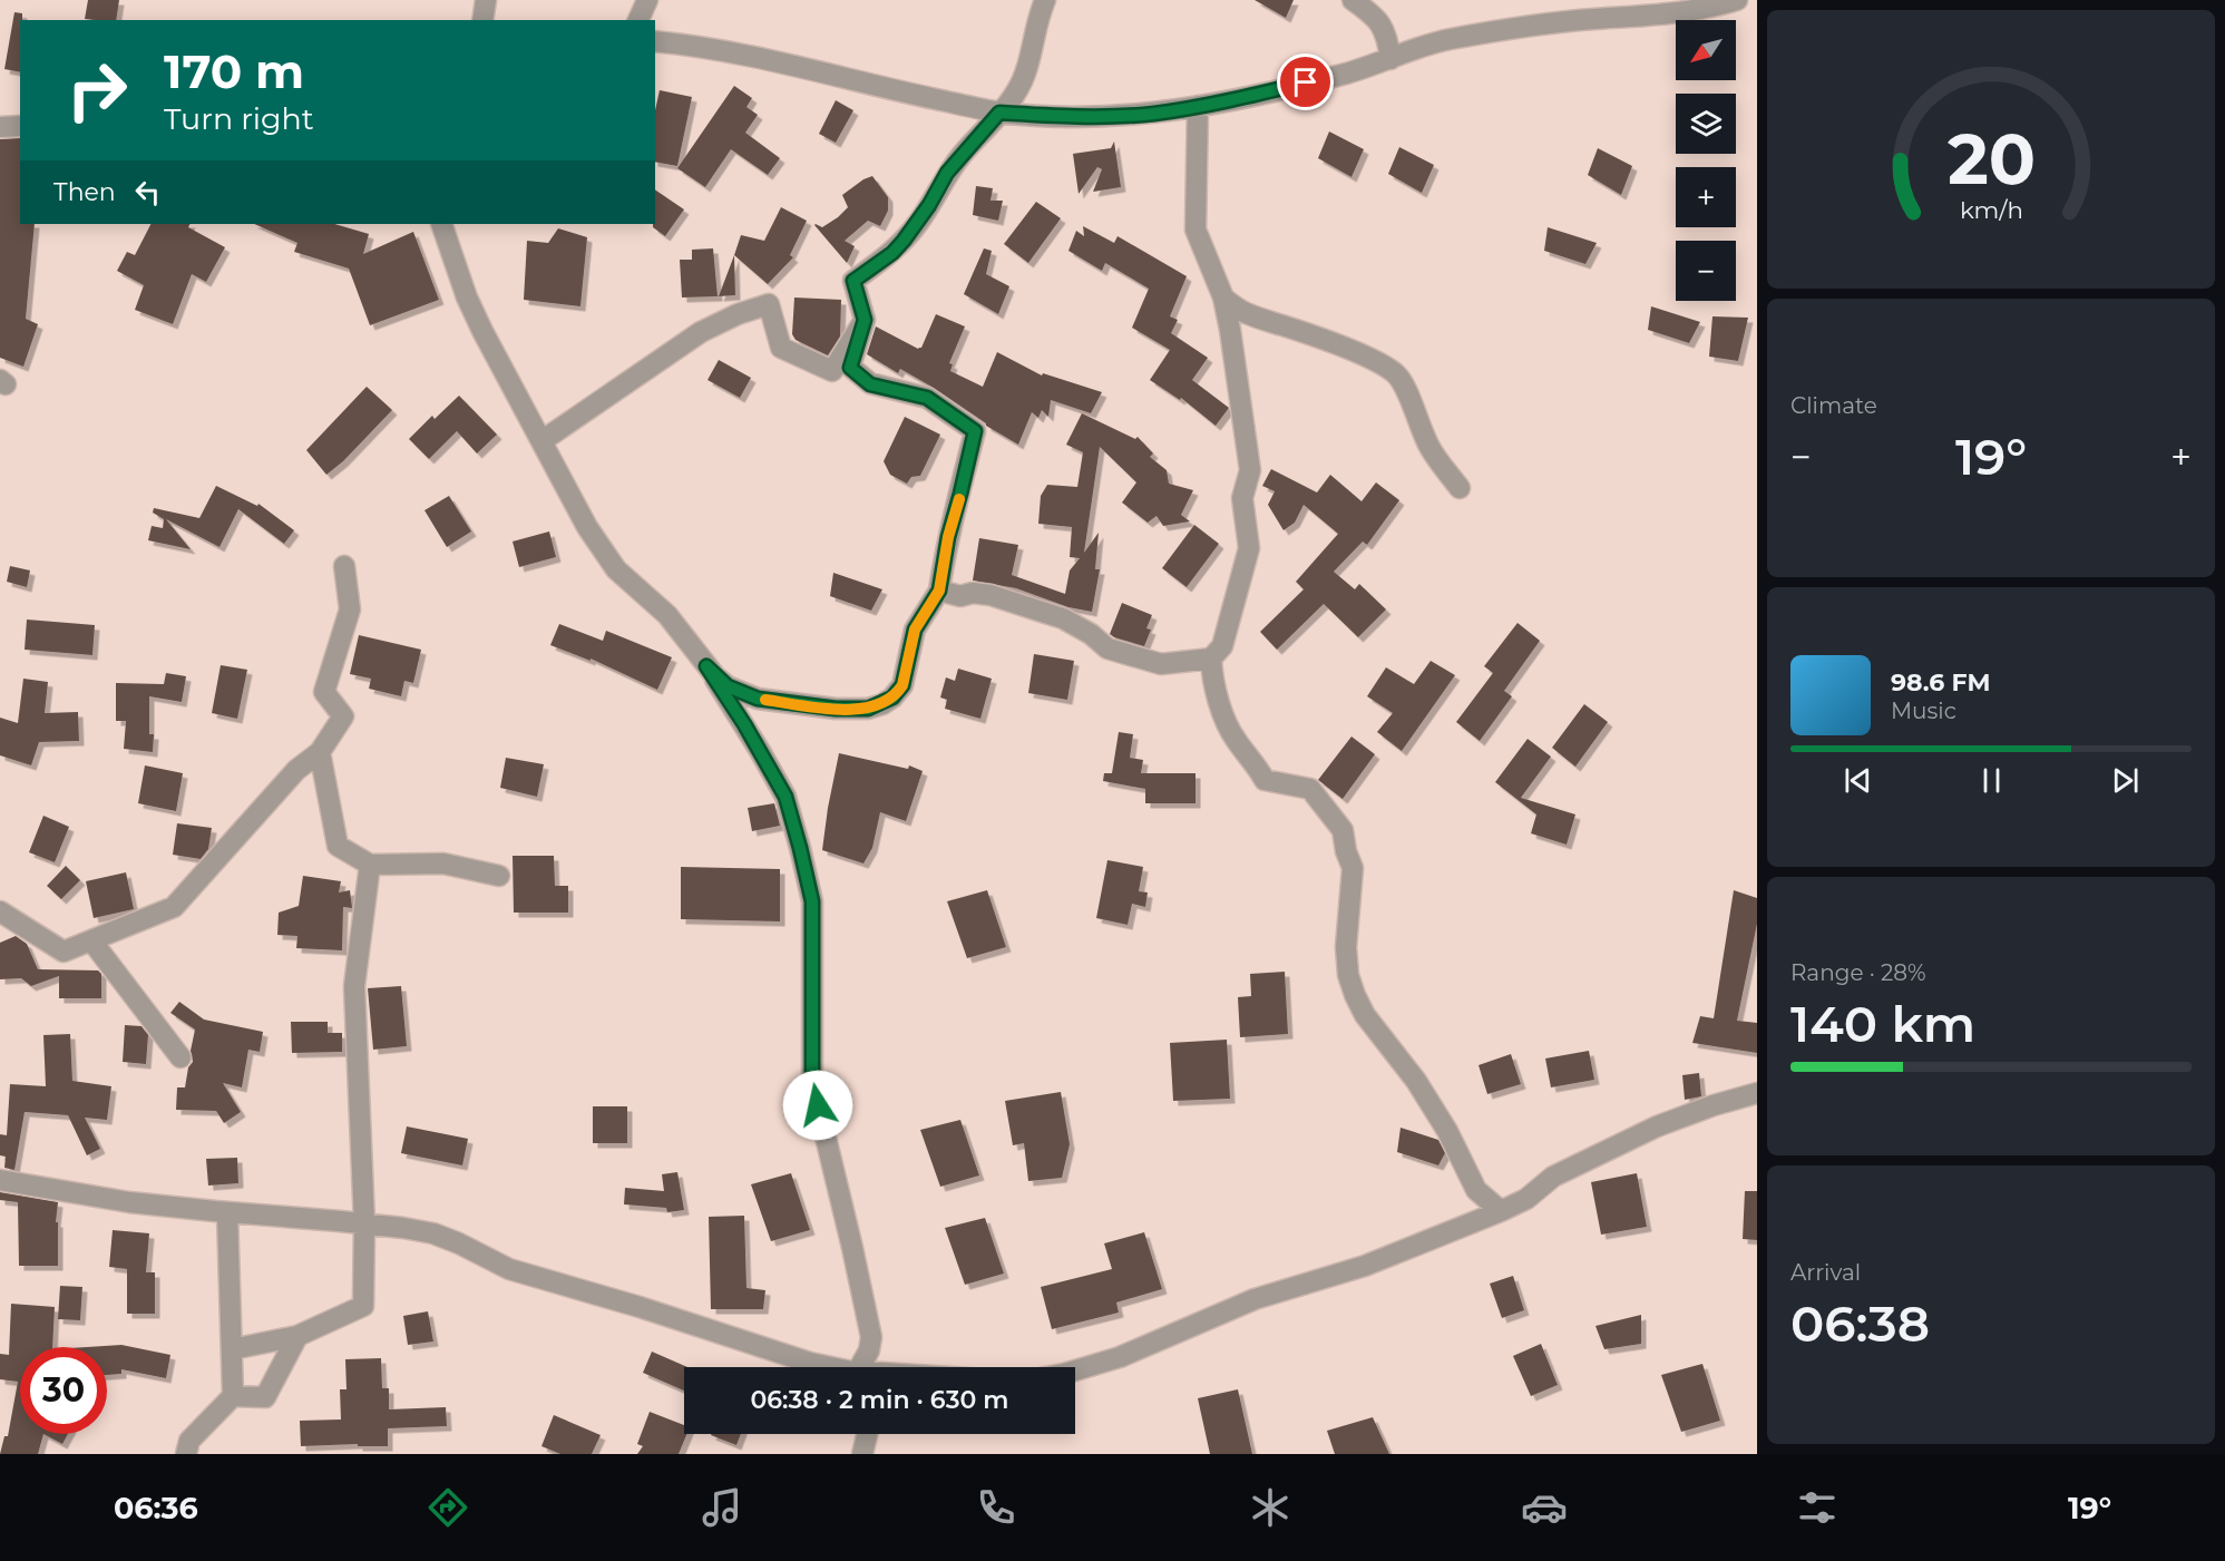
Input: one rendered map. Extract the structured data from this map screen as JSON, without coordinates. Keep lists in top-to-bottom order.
{
  "north": "bottom left",
  "page": {
    "map_buttons": ["+", "−"],
    "turn": ["170 m", "Turn right"],
    "then": "Then",
    "tile": [
      "Climate",
      ["Range · 28%", "140 km"],
      ["Arrival", "06:38"]
    ],
    "heat": ["−", "19°", "+"],
    "song": ["98.6 FM", "Music"],
    "limit": "30",
    "trip": "06:38 · 2 min · 630 m",
    "tabs": ["06:36", "19°"],
    "gauge": ["20", "km/h"]
  }
}
